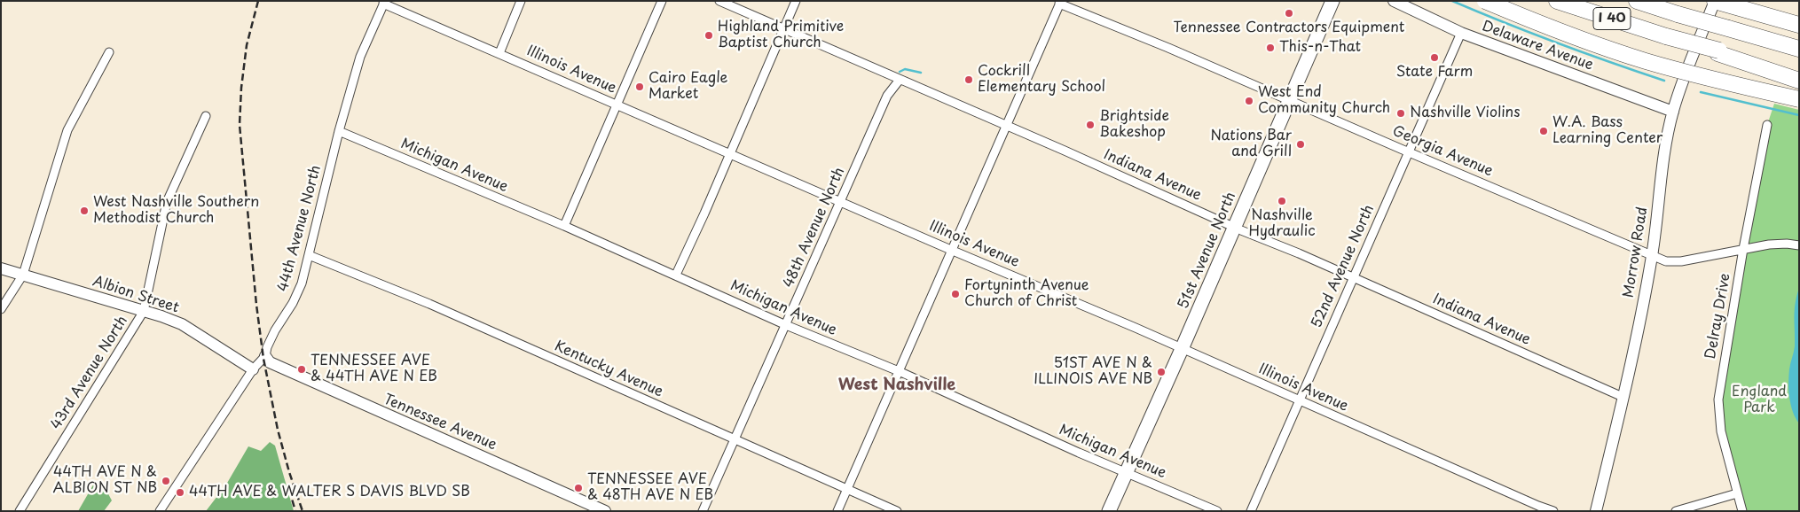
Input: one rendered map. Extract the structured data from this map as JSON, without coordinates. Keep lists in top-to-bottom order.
{
  "streets": {
    "highway": ["I 40"],
    "main road": ["51st Avenue North"],
    "street": [
      "Delaware Avenue",
      "Illinois Avenue",
      "Georgia Avenue",
      "Michigan Avenue",
      "Indiana Avenue",
      "48th Avenue North",
      "44th Avenue North",
      "Morrow Road",
      "52nd Avenue North",
      "Albion Street",
      "Delray Drive",
      "Kentucky Avenue",
      "43rd Avenue North",
      "Tennessee Avenue"
    ]
  },
  "crossings": [
    ["Delaware Avenue", "Morrow Road"],
    ["Delaware Avenue", "52nd Avenue North"],
    ["Illinois Avenue", "48th Avenue North"],
    ["Illinois Avenue", "44th Avenue North"],
    ["Illinois Avenue", "51st Avenue North"],
    ["Illinois Avenue", "52nd Avenue North"],
    ["Georgia Avenue", "51st Avenue North"],
    ["Georgia Avenue", "Morrow Road"],
    ["Georgia Avenue", "52nd Avenue North"],
    ["Georgia Avenue", "Delray Drive"],
    ["Michigan Avenue", "48th Avenue North"],
    ["Michigan Avenue", "44th Avenue North"],
    ["Michigan Avenue", "51st Avenue North"],
    ["Indiana Avenue", "48th Avenue North"],
    ["Indiana Avenue", "51st Avenue North"],
    ["Indiana Avenue", "Morrow Road"],
    ["Indiana Avenue", "52nd Avenue North"],
    ["48th Avenue North", "Kentucky Avenue"],
    ["44th Avenue North", "Albion Street"],
    ["44th Avenue North", "Kentucky Avenue"],
    ["44th Avenue North", "Tennessee Avenue"],
    ["Albion Street", "43rd Avenue North"]
  ],
  "districts": ["West Nashville"],
  "parks": ["England Park"],
  "places": [
    "Tennessee Contractors Equipment",
    "Highland Primitive Baptist Church",
    "This-n-That",
    "State Farm",
    "Cockrill Elementary School",
    "Cairo Eagle Market",
    "West End Community Church",
    "Nashville Violins",
    "Brightside Bakeshop",
    "W.A. Bass Learning Center",
    "Nations Bar and Grill",
    "Nashville Hydraulic",
    "West Nashville Southern Methodist Church",
    "Fortyninth Avenue Church of Christ",
    "TENNESSEE AVE & 44TH AVE N EB",
    "51ST AVE N & ILLINOIS AVE NB",
    "44TH AVE N & ALBION ST NB",
    "TENNESSEE AVE & 48TH AVE N EB",
    "44TH AVE & WALTER S DAVIS BLVD SB"
  ]
}
